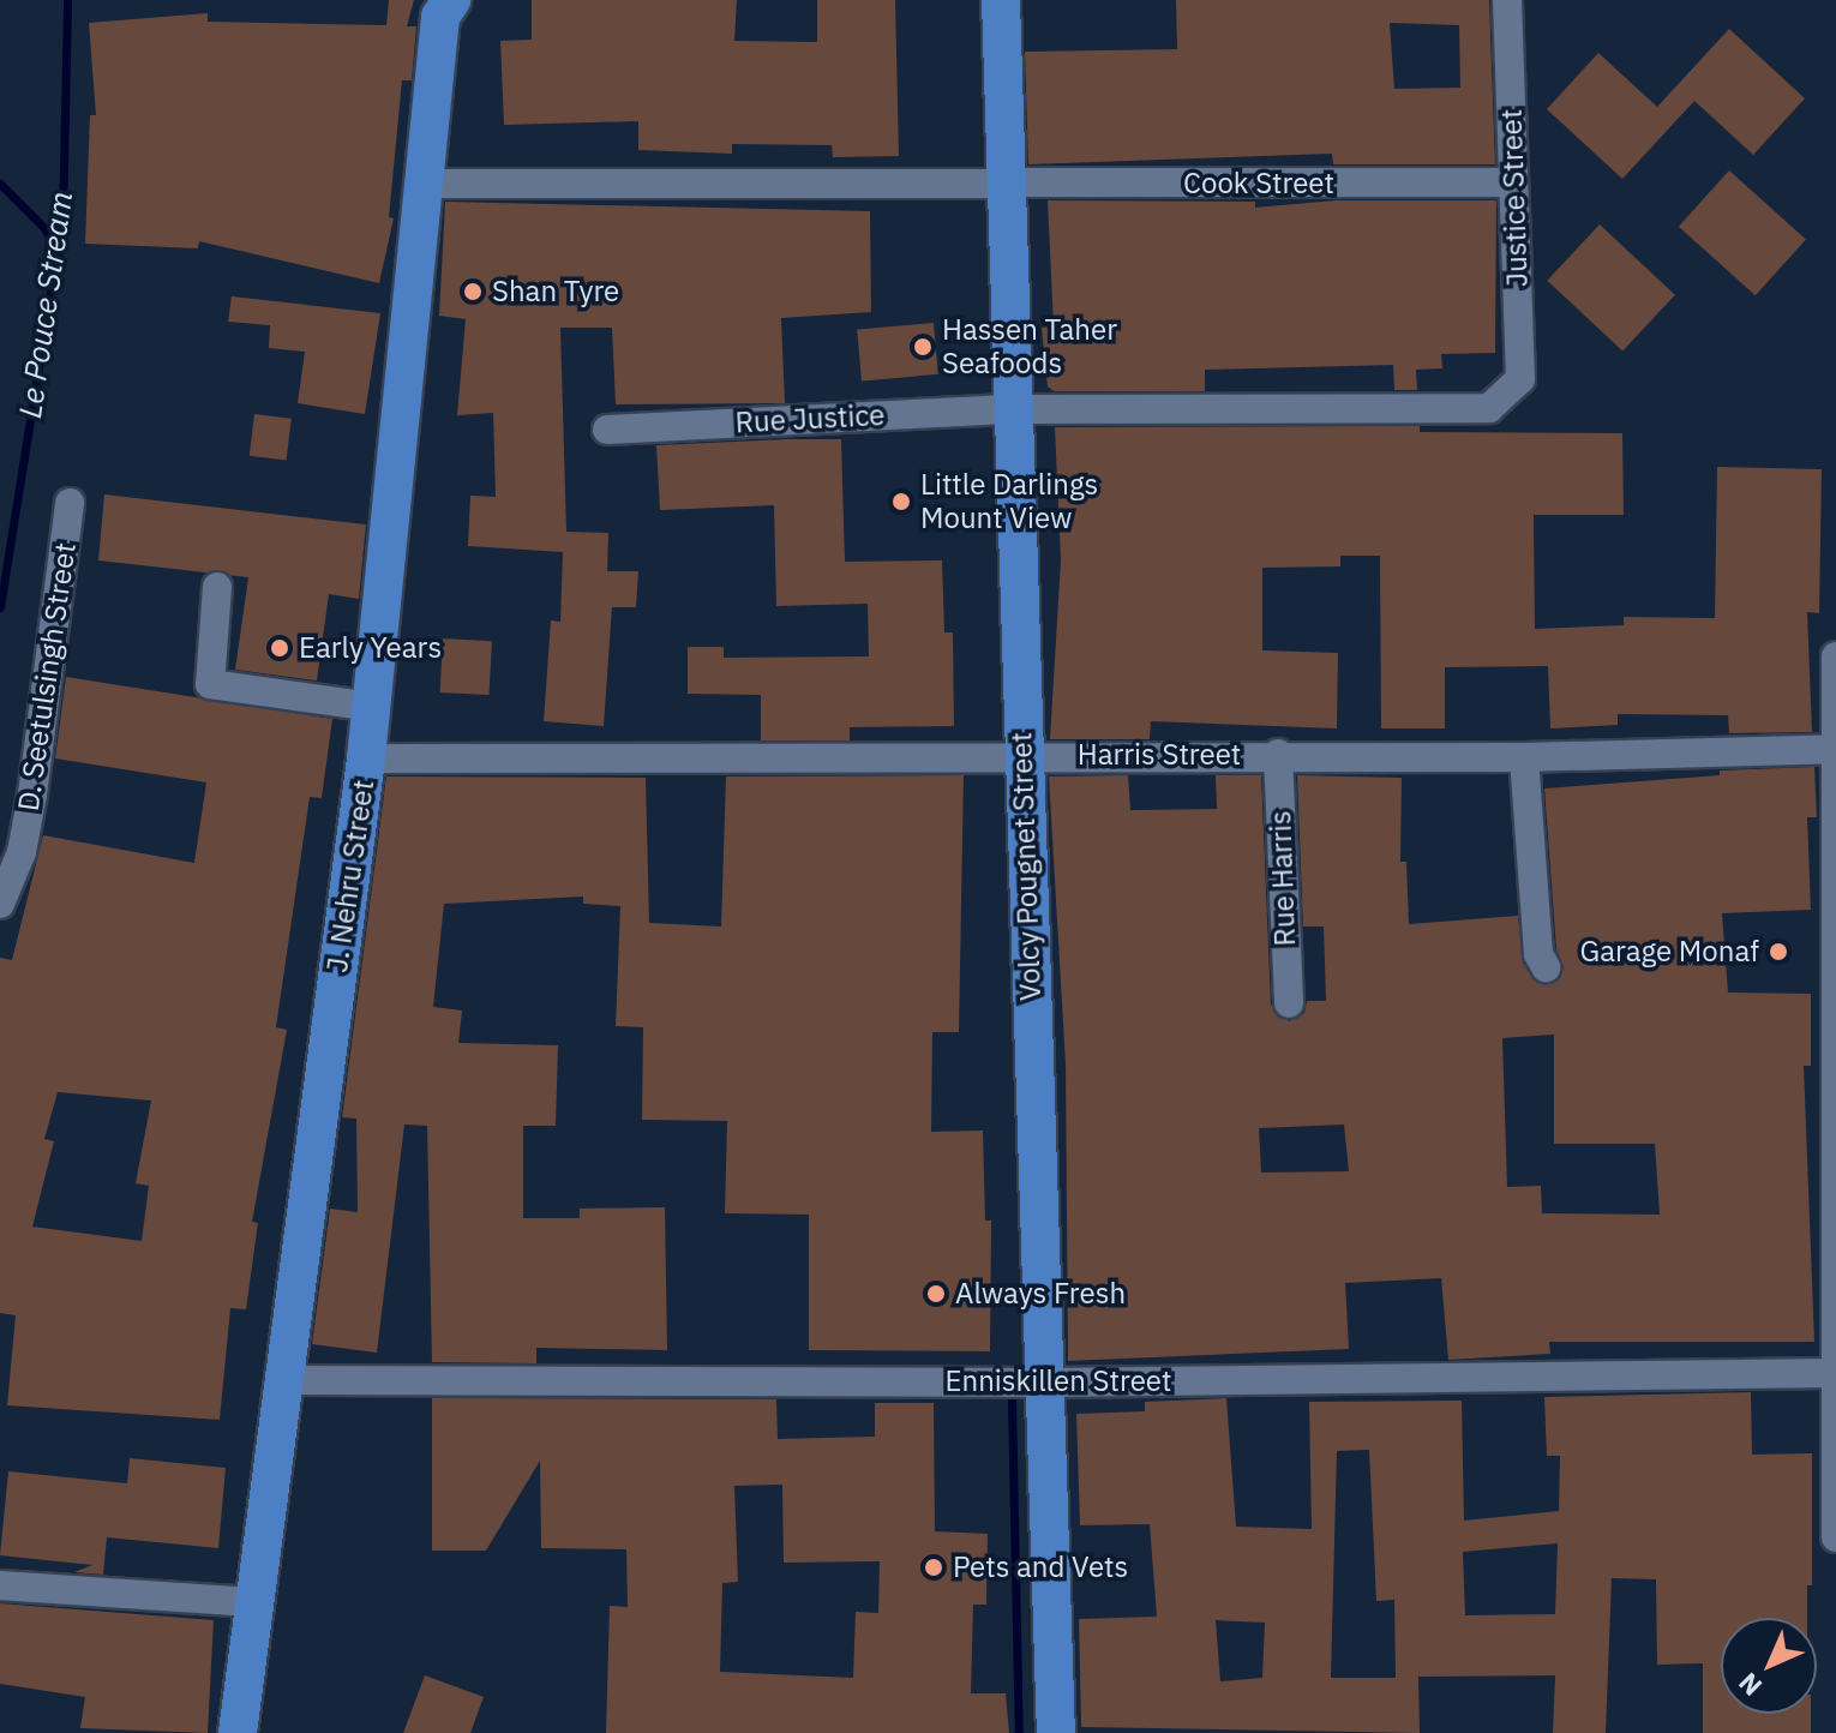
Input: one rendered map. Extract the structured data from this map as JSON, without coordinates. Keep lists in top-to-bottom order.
{
  "streets": {
    "main road": ["Volcy Pougnet Street", "J. Nehru Street"],
    "street": [
      "Cook Street",
      "Justice Street",
      "Rue Justice",
      "D. Seetulsingh Street",
      "Harris Street",
      "Rue Harris",
      "Enniskillen Street"
    ]
  },
  "crossings": [
    ["Cook Street", "Justice Street"],
    ["Cook Street", "Volcy Pougnet Street"],
    ["Cook Street", "J. Nehru Street"],
    ["Justice Street", "Rue Justice"],
    ["Justice Street", "Volcy Pougnet Street"],
    ["Rue Justice", "Volcy Pougnet Street"],
    ["Harris Street", "Volcy Pougnet Street"],
    ["Harris Street", "J. Nehru Street"],
    ["Harris Street", "Rue Harris"],
    ["Volcy Pougnet Street", "Enniskillen Street"],
    ["J. Nehru Street", "Enniskillen Street"]
  ],
  "water": ["Le Pouce Stream"],
  "places": [
    "Shan Tyre",
    "Hassen Taher Seafoods",
    "Little Darlings Mount View",
    "Early Years",
    "Garage Monaf",
    "Always Fresh",
    "Pets and Vets"
  ],
  "north": "bottom left"
}
